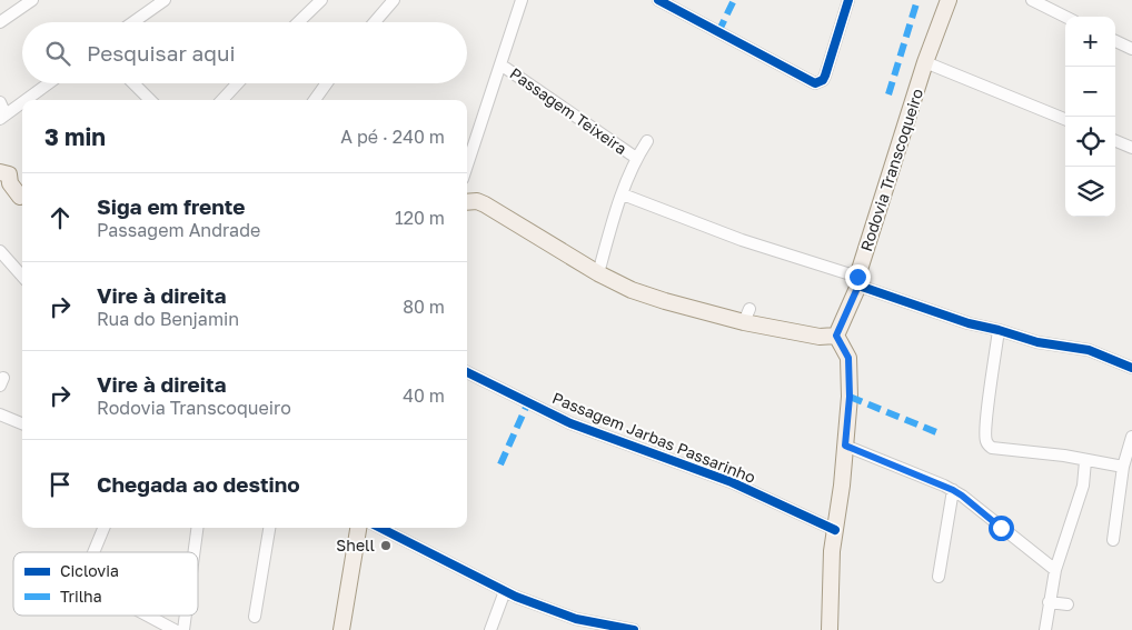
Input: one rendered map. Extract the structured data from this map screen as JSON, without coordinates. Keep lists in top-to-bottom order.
{
  "streets": {
    "main road": ["Rodovia Transcoqueiro"],
    "street": ["Passagem Teixeira", "Passagem Jarbas Passarinho"]
  },
  "places": ["Shell"],
  "legend": ["Ciclovia", "Trilha"],
  "page": {
    "map_buttons": ["+", "−"],
    "search": "Pesquisar aqui",
    "heading": ["3 min", "A pé · 240 m"],
    "list": [
      ["Siga em frente", "Passagem Andrade", "120 m"],
      ["Vire à direita", "Rua do Benjamin", "80 m"],
      ["Vire à direita", "Rodovia Transcoqueiro", "40 m"],
      "Chegada ao destino"
    ]
  }
}
